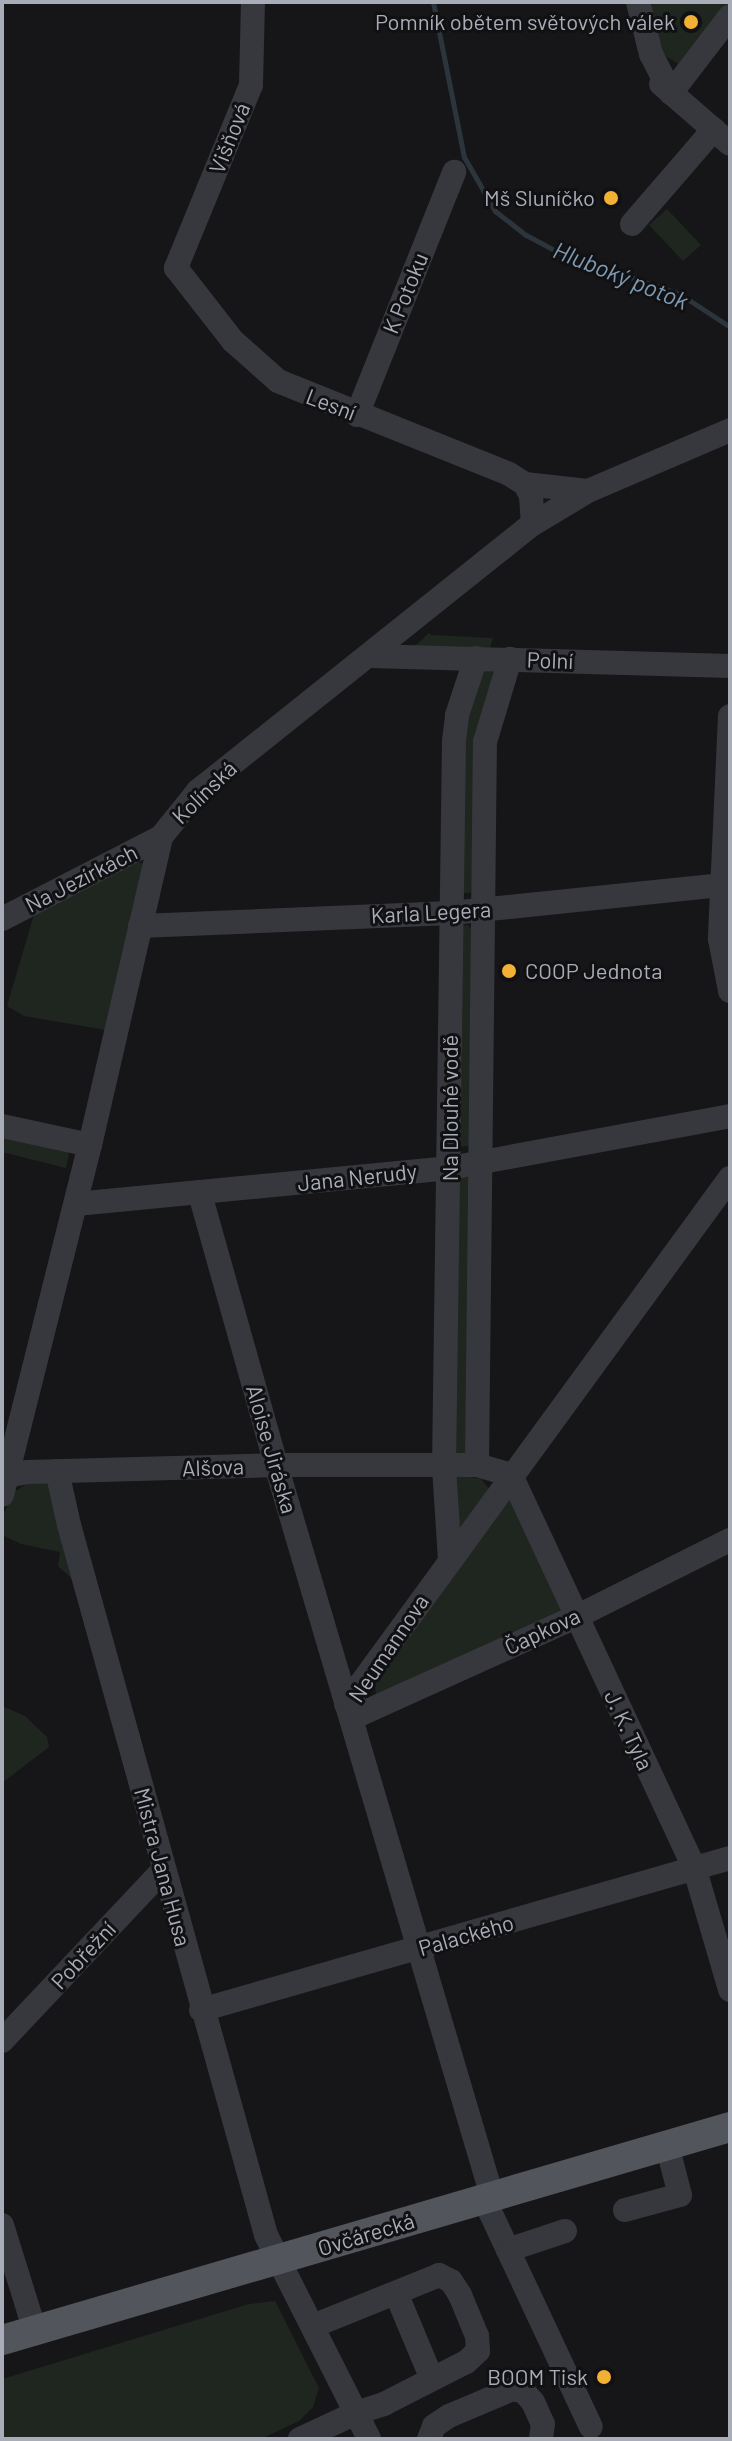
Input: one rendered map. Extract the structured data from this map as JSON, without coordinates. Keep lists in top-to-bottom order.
{
  "streets": {
    "main road": ["Ovčárecká"],
    "street": [
      "Višňová",
      "K Potoku",
      "Lesní",
      "Polní",
      "Kolínská",
      "Na Jezírkách",
      "Karla Legera",
      "Na Dlouhé vodě",
      "Jana Nerudy",
      "Aloise Jiráska",
      "Alšova",
      "Čapkova",
      "Neumannova",
      "J. K. Tyla",
      "Mistra Jana Husa",
      "Palackého",
      "Pobřežní"
    ]
  },
  "crossings": [
    ["Višňová", "Lesní"],
    ["K Potoku", "Lesní"],
    ["Lesní", "Kolínská"],
    ["Polní", "Kolínská"],
    ["Polní", "Na Dlouhé vodě"],
    ["Kolínská", "Na Jezírkách"],
    ["Kolínská", "Karla Legera"],
    ["Kolínská", "Jana Nerudy"],
    ["Kolínská", "Alšova"],
    ["Karla Legera", "Na Dlouhé vodě"],
    ["Na Dlouhé vodě", "Jana Nerudy"],
    ["Na Dlouhé vodě", "Alšova"],
    ["Na Dlouhé vodě", "Neumannova"],
    ["Jana Nerudy", "Aloise Jiráska"],
    ["Aloise Jiráska", "Alšova"],
    ["Aloise Jiráska", "Čapkova"],
    ["Aloise Jiráska", "Neumannova"],
    ["Alšova", "Neumannova"],
    ["Alšova", "J. K. Tyla"],
    ["Alšova", "Mistra Jana Husa"],
    ["Čapkova", "Neumannova"],
    ["Čapkova", "J. K. Tyla"],
    ["Neumannova", "J. K. Tyla"],
    ["Neumannova", "Palackého"],
    ["Neumannova", "Ovčárecká"],
    ["J. K. Tyla", "Palackého"],
    ["Mistra Jana Husa", "Palackého"],
    ["Mistra Jana Husa", "Pobřežní"],
    ["Mistra Jana Husa", "Ovčárecká"]
  ],
  "water": ["Hluboký potok"],
  "places": [
    "Pomník obětem světových válek",
    "Mš Sluníčko",
    "COOP Jednota",
    "BOOM Tisk"
  ]
}
